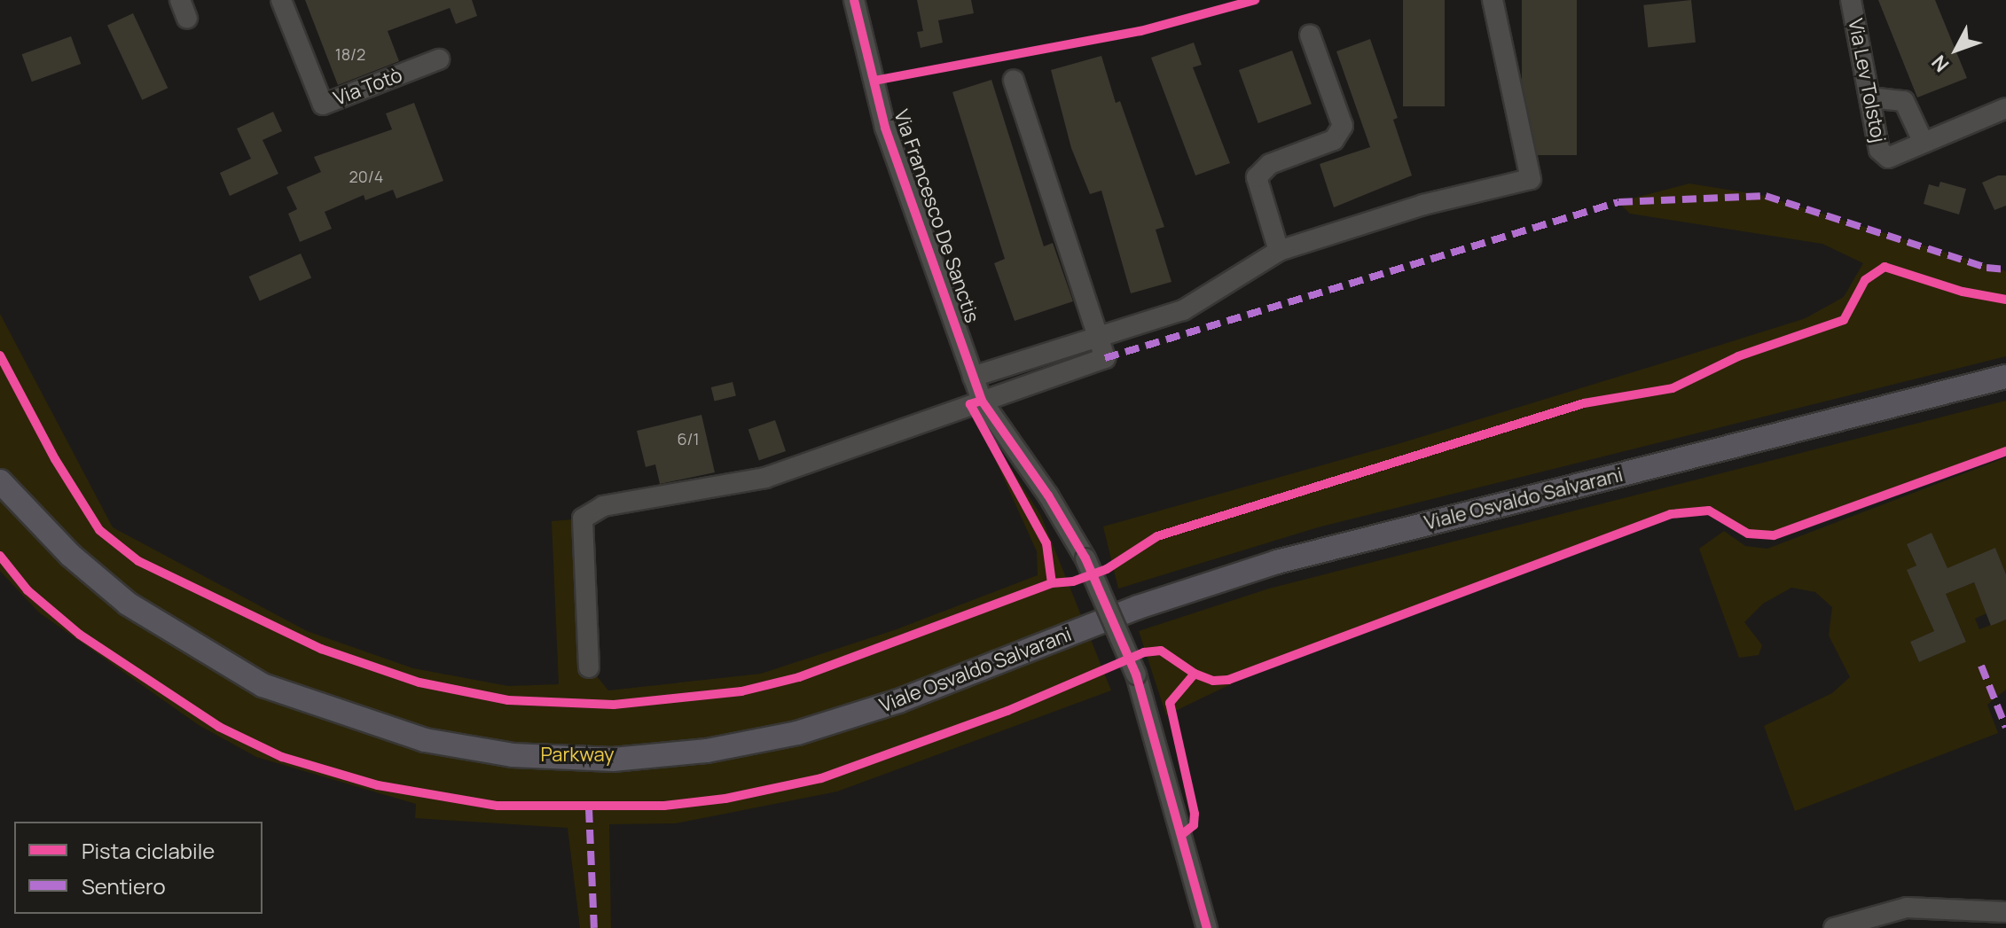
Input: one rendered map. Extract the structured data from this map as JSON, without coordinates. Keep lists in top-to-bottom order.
{
  "streets": {
    "main road": ["Viale Osvaldo Salvarani"],
    "street": ["Via Lev Tolstoj", "Via Totò", "Via Francesco De Sanctis"]
  },
  "parks": ["Parkway"],
  "house_numbers": ["18/2", "20/4", "6/1"],
  "legend": ["Pista ciclabile", "Sentiero"],
  "north": "bottom left"
}
